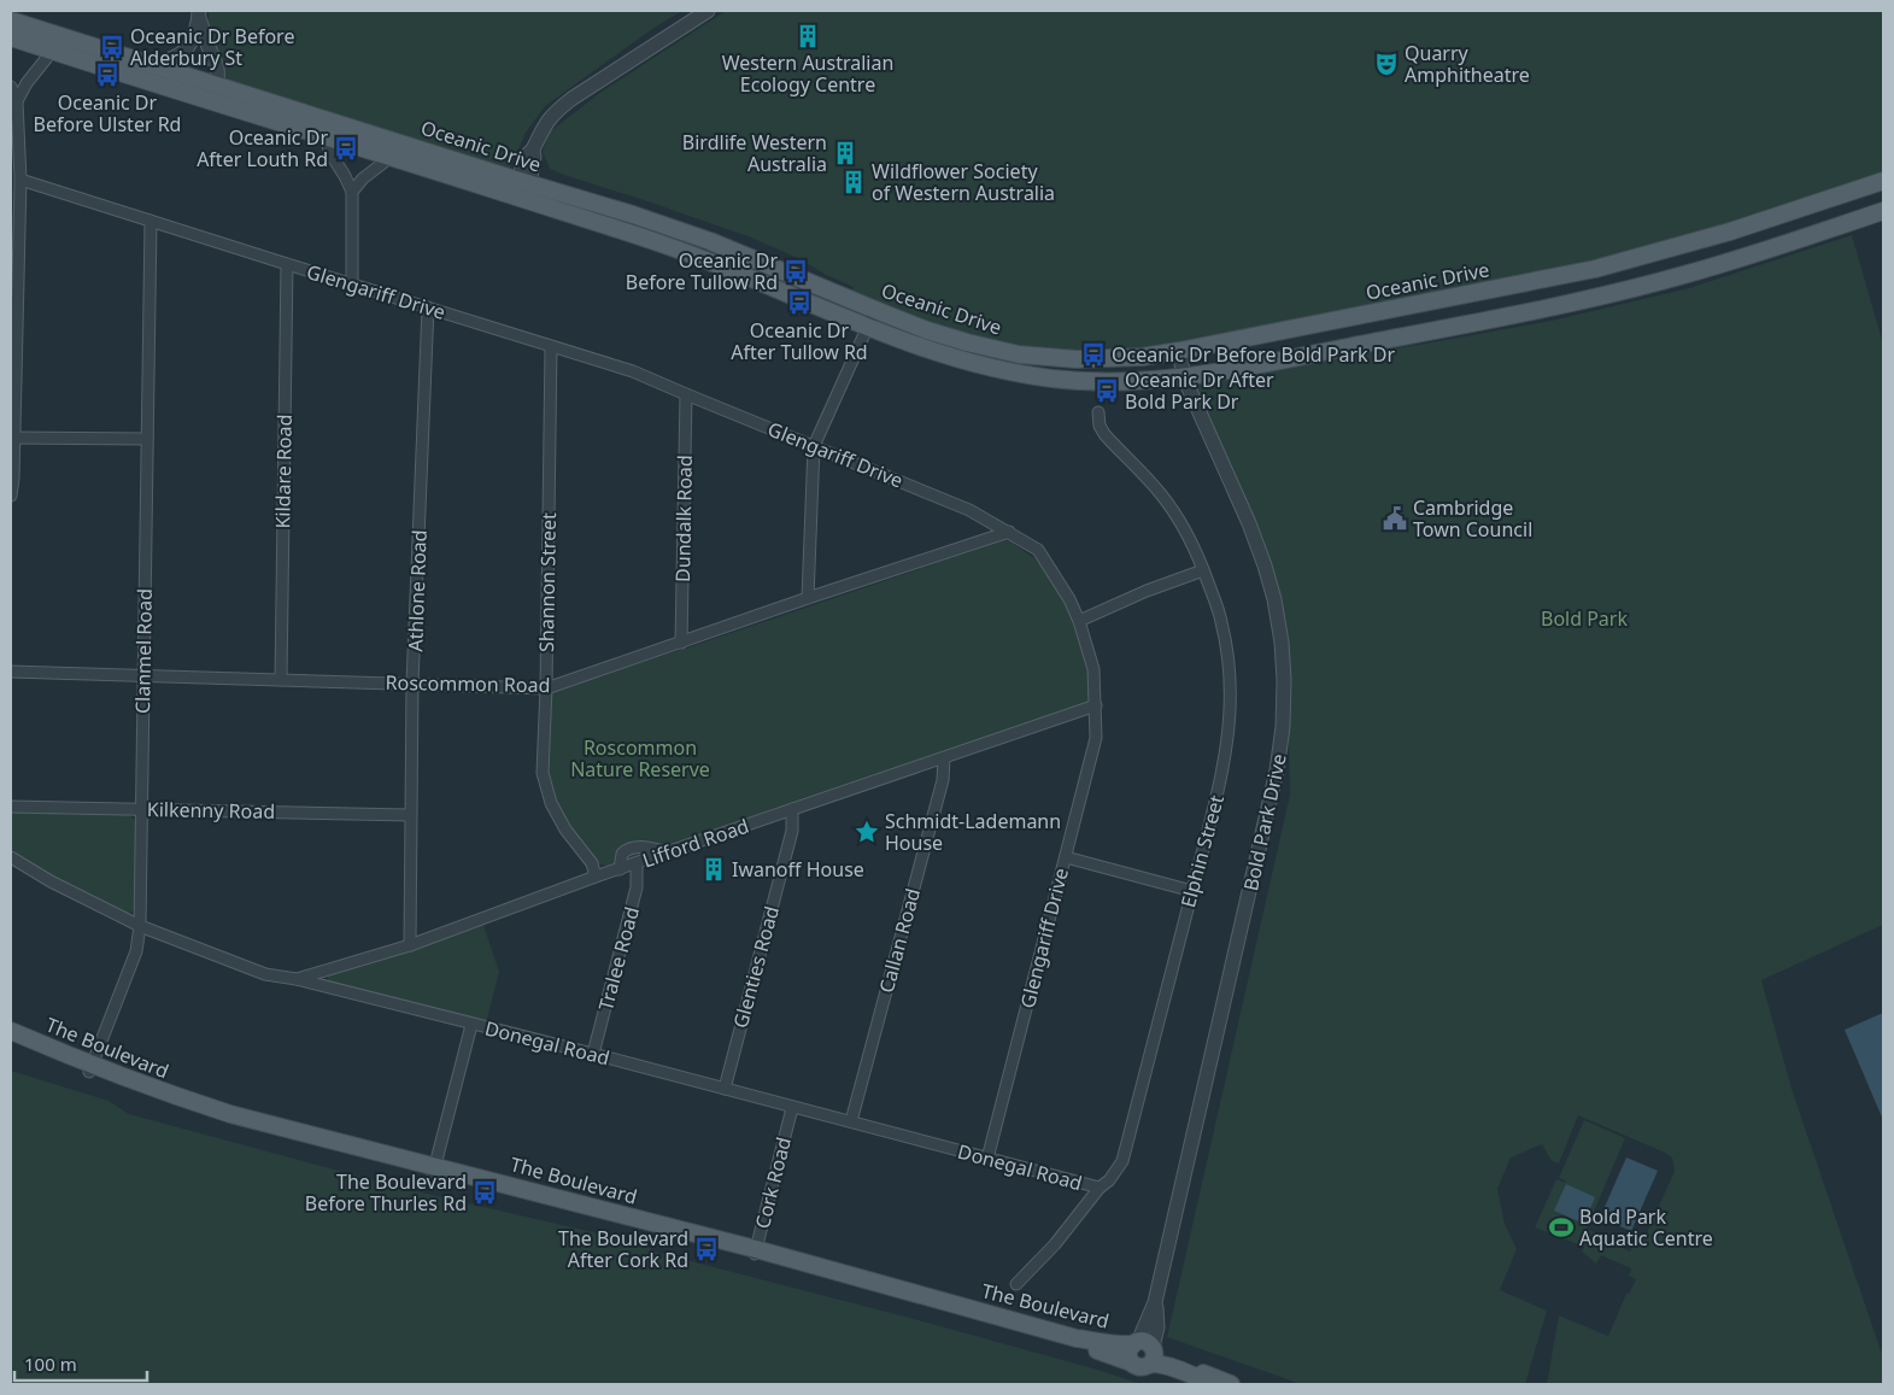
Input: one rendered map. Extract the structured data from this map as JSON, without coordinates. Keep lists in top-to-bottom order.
{
  "streets": {
    "main road": ["Oceanic Drive", "The Boulevard"],
    "street": [
      "Glengariff Drive",
      "Kildare Road",
      "Dundalk Road",
      "Shannon Street",
      "Athlone Road",
      "Clanmel Road",
      "Roscommon Road",
      "Kilkenny Road",
      "Bold Park Drive",
      "Lifford Road",
      "Elphin Street",
      "Callan Road",
      "Tralee Road",
      "Glenties Road",
      "Donegal Road",
      "Cork Road"
    ]
  },
  "crossings": [
    ["Oceanic Drive", "Bold Park Drive"],
    ["Glengariff Drive", "Kildare Road"],
    ["Glengariff Drive", "Dundalk Road"],
    ["Glengariff Drive", "Shannon Street"],
    ["Glengariff Drive", "Athlone Road"],
    ["Glengariff Drive", "Clanmel Road"],
    ["Glengariff Drive", "Roscommon Road"],
    ["Glengariff Drive", "Lifford Road"],
    ["Glengariff Drive", "Donegal Road"],
    ["Kildare Road", "Roscommon Road"],
    ["Dundalk Road", "Roscommon Road"],
    ["Shannon Street", "Roscommon Road"],
    ["Shannon Street", "Lifford Road"],
    ["Athlone Road", "Roscommon Road"],
    ["Athlone Road", "Kilkenny Road"],
    ["Athlone Road", "Lifford Road"],
    ["Clanmel Road", "Roscommon Road"],
    ["Clanmel Road", "Kilkenny Road"],
    ["Clanmel Road", "Donegal Road"],
    ["Clanmel Road", "The Boulevard"],
    ["Bold Park Drive", "The Boulevard"],
    ["Lifford Road", "Callan Road"],
    ["Lifford Road", "Tralee Road"],
    ["Lifford Road", "Glenties Road"],
    ["Lifford Road", "Donegal Road"],
    ["Elphin Street", "Donegal Road"],
    ["Callan Road", "Donegal Road"],
    ["Tralee Road", "Donegal Road"],
    ["Glenties Road", "Donegal Road"],
    ["Donegal Road", "Cork Road"],
    ["The Boulevard", "Cork Road"]
  ],
  "parks": ["Bold Park", "Roscommon Nature Reserve"],
  "places": {
    "building": [
      "Western Australian Ecology Centre",
      "Birdlife Western Australia",
      "Wildflower Society of Western Australia",
      "Iwanoff House"
    ],
    "bus stop": [
      "Oceanic Dr Before Alderbury St",
      "Oceanic Dr Before Ulster Rd",
      "Oceanic Dr After Louth Rd",
      "Oceanic Dr Before Tullow Rd",
      "Oceanic Dr After Tullow Rd",
      "Oceanic Dr Before Bold Park Dr",
      "Oceanic Dr After Bold Park Dr",
      "The Boulevard Before Thurles Rd",
      "The Boulevard After Cork Rd"
    ],
    "theatre": ["Quarry Amphitheatre"],
    "public building": ["Cambridge Town Council"],
    "place": ["Schmidt-Lademann House"],
    "sports": ["Bold Park Aquatic Centre"]
  },
  "scale_bar": "100 m"
}
